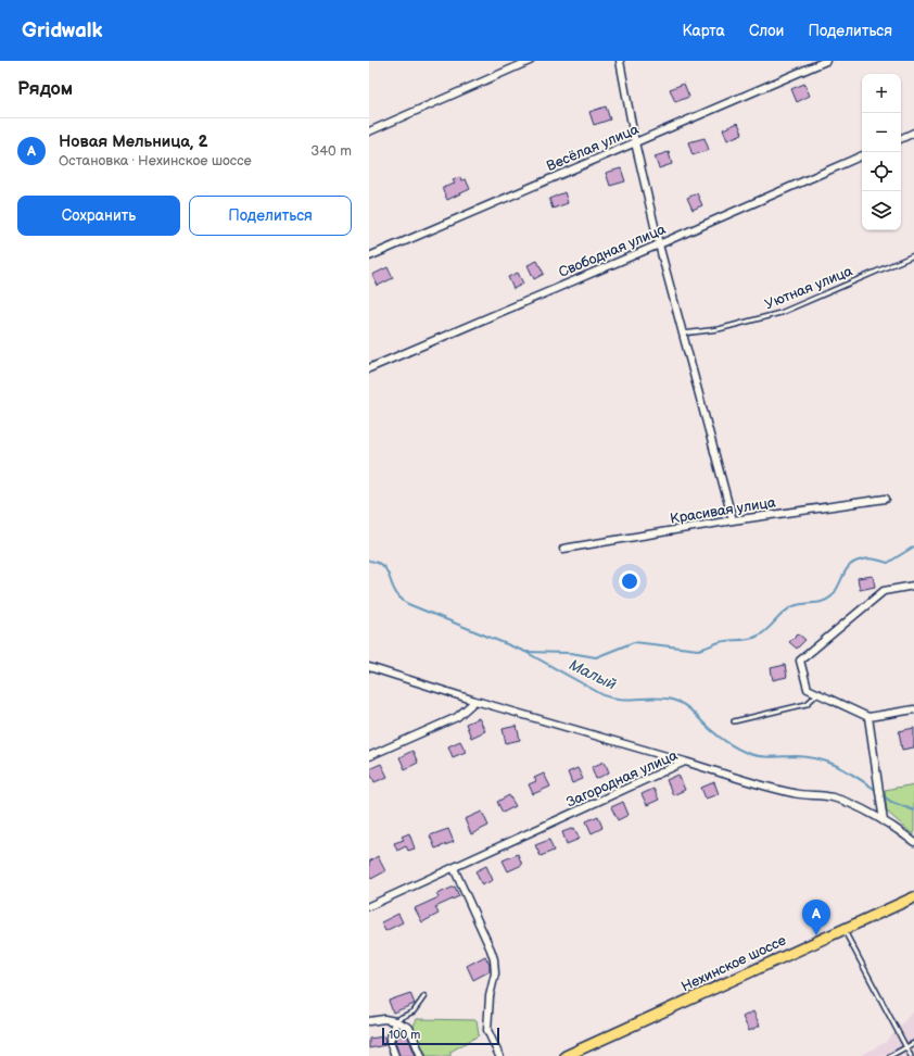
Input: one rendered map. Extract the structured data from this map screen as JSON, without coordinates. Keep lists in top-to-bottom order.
{
  "streets": {
    "main road": ["Нехинское шоссе"],
    "street": [
      "Весёлая улица",
      "Свободная улица",
      "Красивая улица",
      "Загородная улица"
    ],
    "lane": ["Уютная улица"]
  },
  "water": ["Малый"],
  "scale_bar": "100 m",
  "page": {
    "header": "Gridwalk",
    "nav": ["Карта", "Слои", "Поделиться"],
    "heading": "Рядом",
    "map_buttons": ["+", "−"],
    "list": [
      {
        "mark": "A",
        "name": "Новая Мельница, 2",
        "note": "Остановка · Нехинское шоссе",
        "value": "340 m"
      }
    ],
    "buttons": ["Сохранить", "Поделиться"],
    "pins": "A",
    "scale": "100 m"
  }
}
